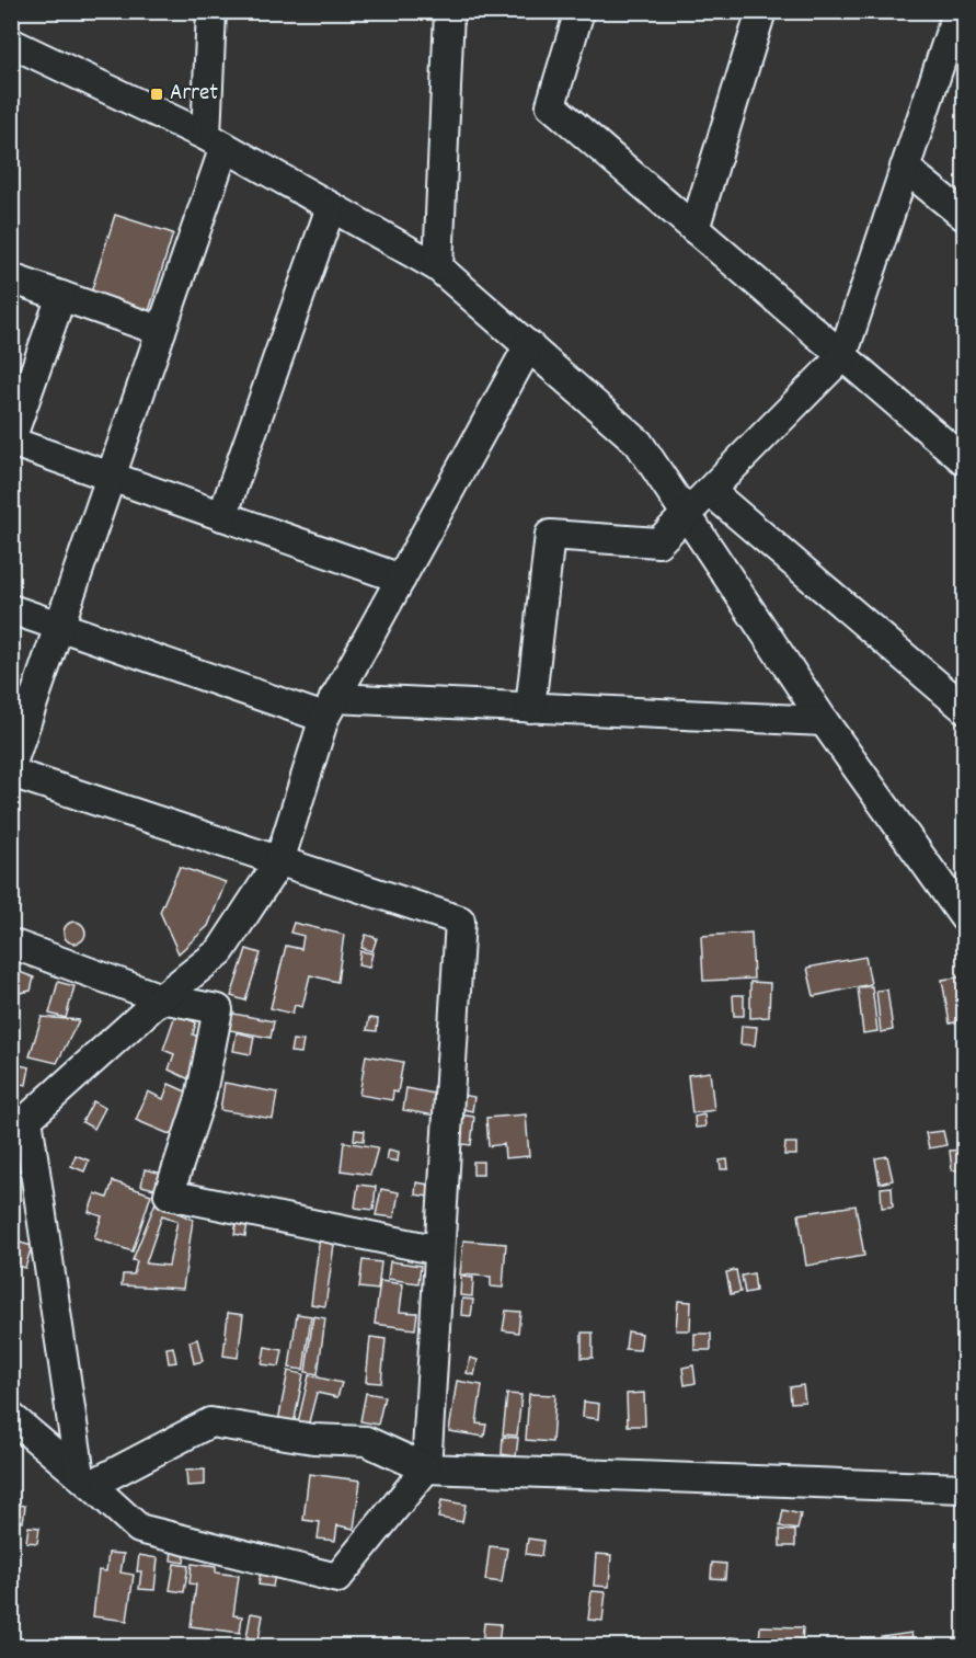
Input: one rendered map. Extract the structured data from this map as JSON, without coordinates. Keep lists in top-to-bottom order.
{
  "places": {
    "transit": ["Arret"]
  }
}
